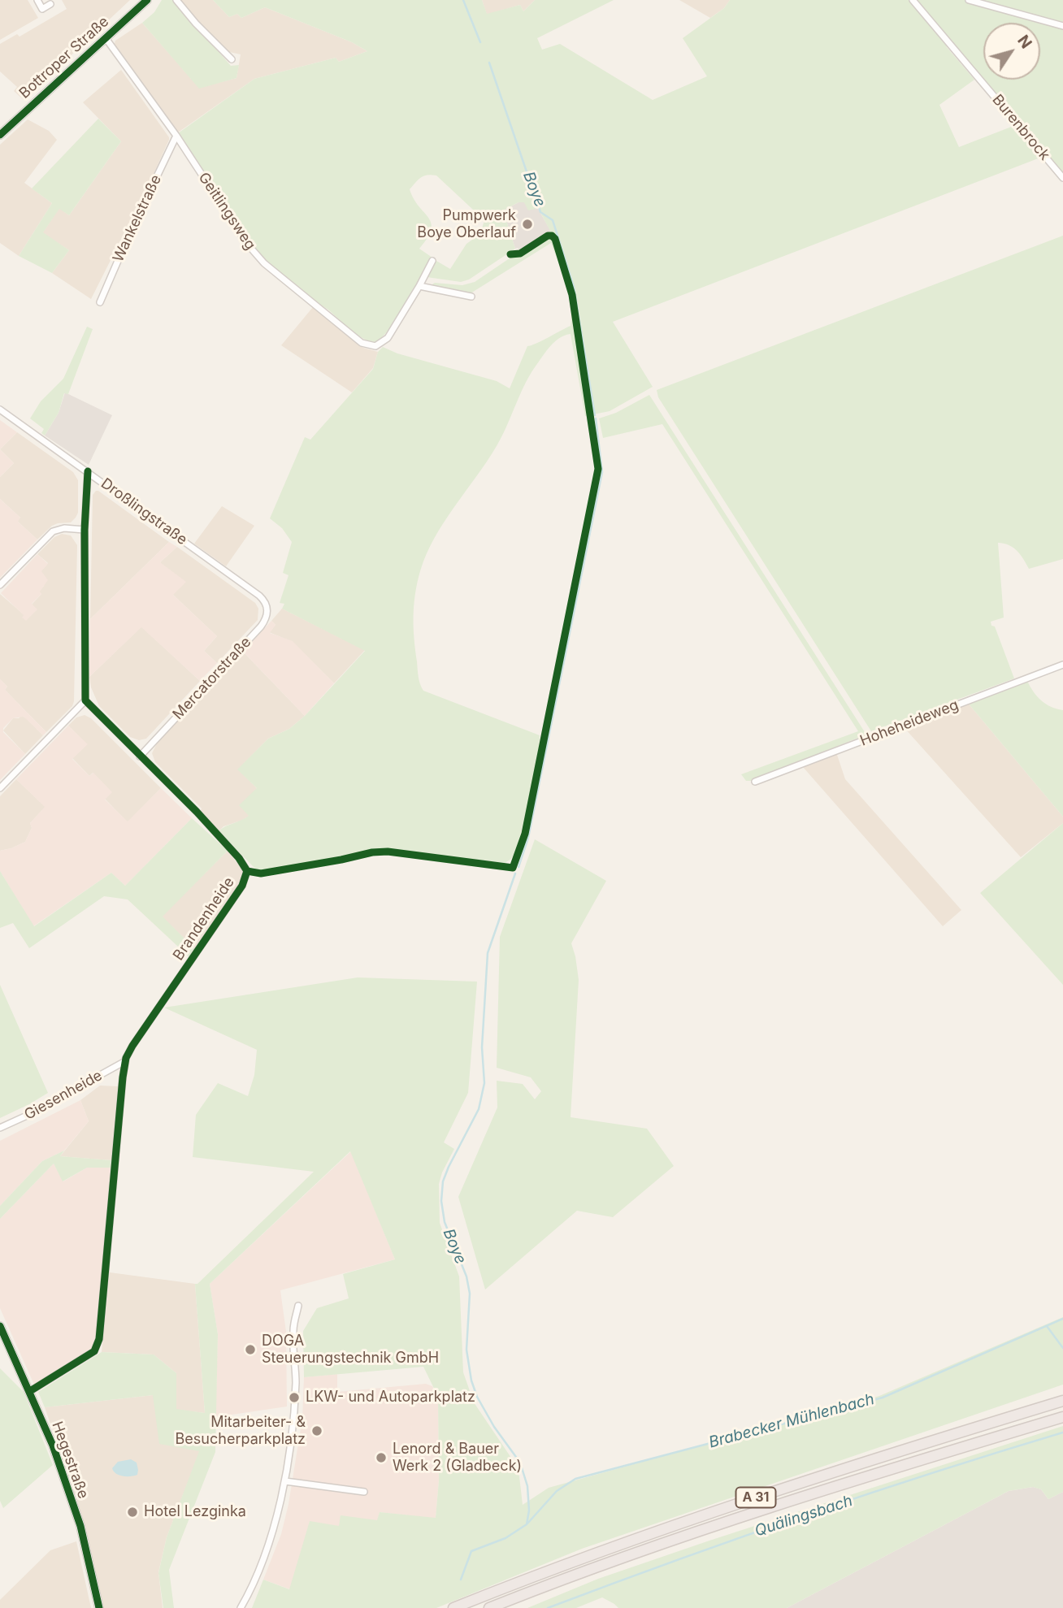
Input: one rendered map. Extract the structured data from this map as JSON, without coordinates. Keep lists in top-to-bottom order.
{
  "streets": {
    "highway": ["A 31"],
    "street": [
      "Bottroper Straße",
      "Burenbrock",
      "Geitlingsweg",
      "Wankelstraße",
      "Droßlingstraße",
      "Mercatorstraße",
      "Hoheheideweg",
      "Brandenheide",
      "Giesenheide",
      "Hegestraße"
    ]
  },
  "crossings": [
    ["Bottroper Straße", "Geitlingsweg"],
    ["Geitlingsweg", "Wankelstraße"],
    ["Droßlingstraße", "Mercatorstraße"],
    ["Mercatorstraße", "Brandenheide"],
    ["Brandenheide", "Giesenheide"],
    ["Brandenheide", "Hegestraße"]
  ],
  "water": ["Boye", "Brabecker Mühlenbach", "Quälingsbach"],
  "places": [
    "Pumpwerk Boye Oberlauf",
    "DOGA Steuerungstechnik GmbH",
    "LKW- und Autoparkplatz",
    "Mitarbeiter- & Besucherparkplatz",
    "Lenord & Bauer Werk 2 (Gladbeck)",
    "Hotel Lezginka"
  ],
  "north": "top right"
}
